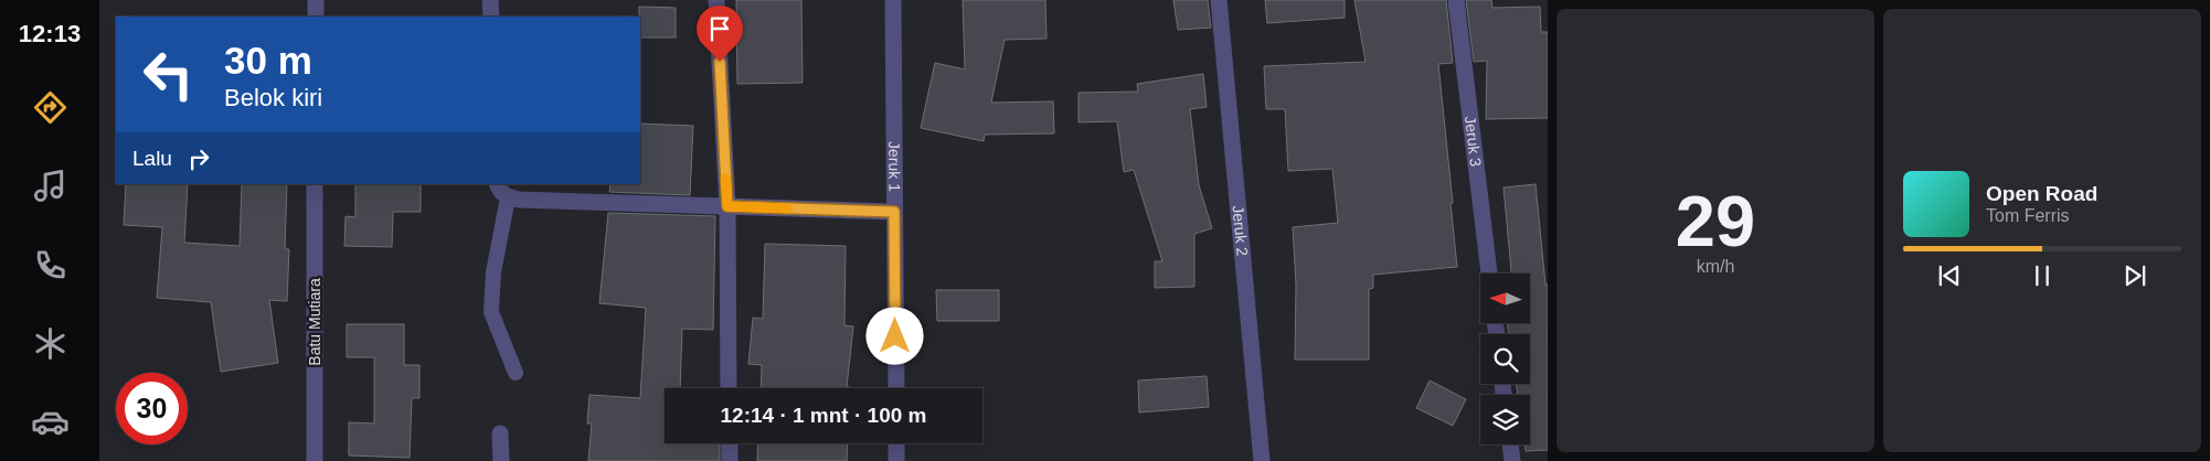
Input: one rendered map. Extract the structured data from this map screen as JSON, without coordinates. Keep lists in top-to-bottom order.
{
  "streets": {
    "street": [
      "Jeruk 3",
      "Jeruk 1",
      "Jeruk 2",
      "Batu Mutiara"
    ]
  },
  "north": "left",
  "page": {
    "tabs": "12:13",
    "tile": ["29", "km/h"],
    "turn": ["30 m", "Belok kiri"],
    "then": "Lalu",
    "song": ["Open Road", "Tom Ferris"],
    "limit": "30",
    "trip": "12:14 · 1 mnt · 100 m"
  }
}
